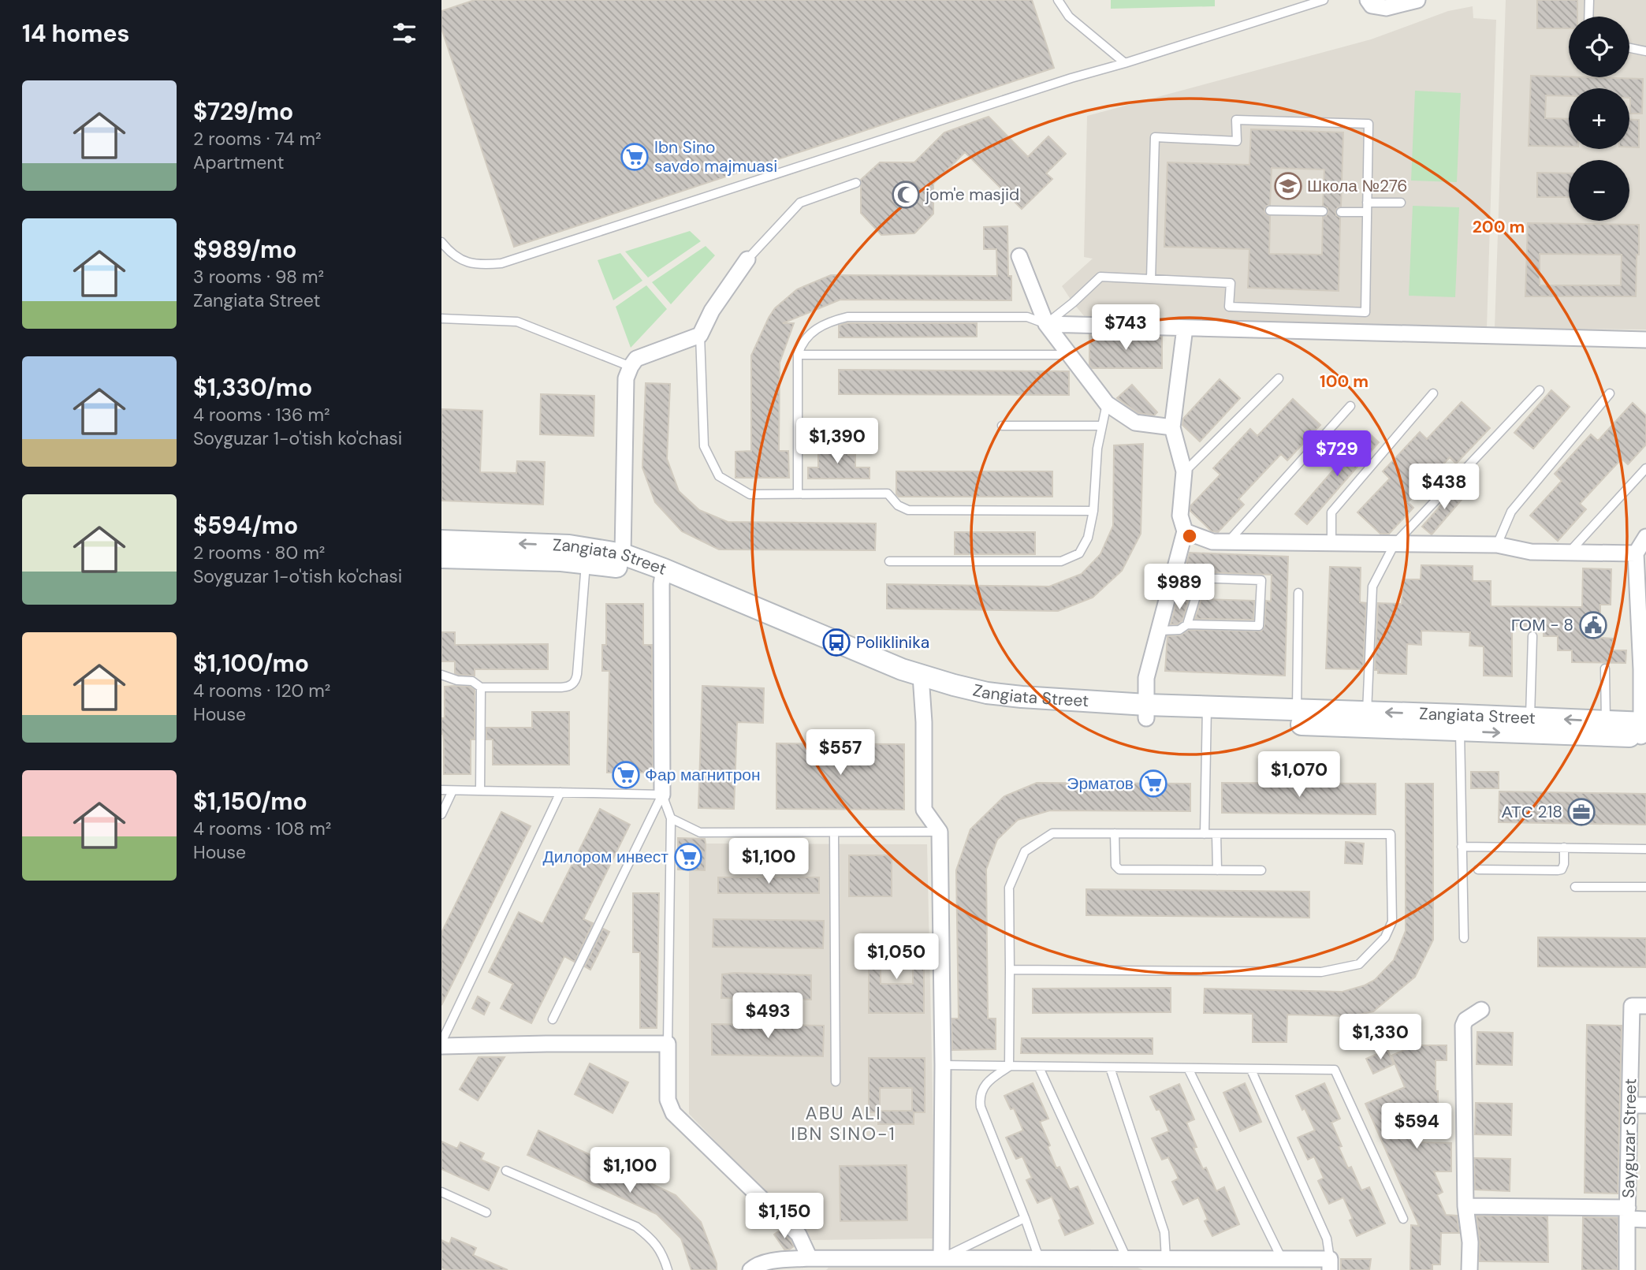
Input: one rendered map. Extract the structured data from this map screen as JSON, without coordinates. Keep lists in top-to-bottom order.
{
  "streets": {
    "main road": ["Zangiata Street"],
    "street": ["Sayguzar Street"]
  },
  "districts": ["ABU ALI IBN SINO-1"],
  "places": {
    "supermarket": [
      "Ibn Sino savdo majmuasi",
      "Фар магнитрон",
      "Эрматов",
      "Дилором инвест"
    ],
    "school or university": ["Школа №276"],
    "mosque": ["jom'e masjid"],
    "public building": ["ГОМ - 8"],
    "bus stop": ["Poliklinika"],
    "office": ["АТС 218"]
  },
  "page": {
    "heading": "14 homes",
    "map_buttons": ["+", "−"],
    "list": [
      {
        "name": "$729/mo",
        "note": "2 rooms · 74 m² · Apartment"
      },
      {
        "name": "$989/mo",
        "note": "3 rooms · 98 m² · Zangiata Street"
      },
      {
        "name": "$1,330/mo",
        "note": "4 rooms · 136 m² · Soyguzar 1-o'tish ko'chasi"
      },
      {
        "name": "$594/mo",
        "note": "2 rooms · 80 m² · Soyguzar 1-o'tish ko'chasi"
      },
      {
        "name": "$1,100/mo",
        "note": "4 rooms · 120 m² · House"
      },
      {
        "name": "$1,150/mo",
        "note": "4 rooms · 108 m² · House"
      }
    ],
    "price": [
      "$743",
      "$1,390",
      "$729",
      "$438",
      "$989",
      "$557",
      "$1,070",
      "$1,100",
      "$1,050",
      "$493",
      "$1,330",
      "$594",
      "$1,100",
      "$1,150"
    ]
  },
  "rings": ["200 m", "100 m"]
}
